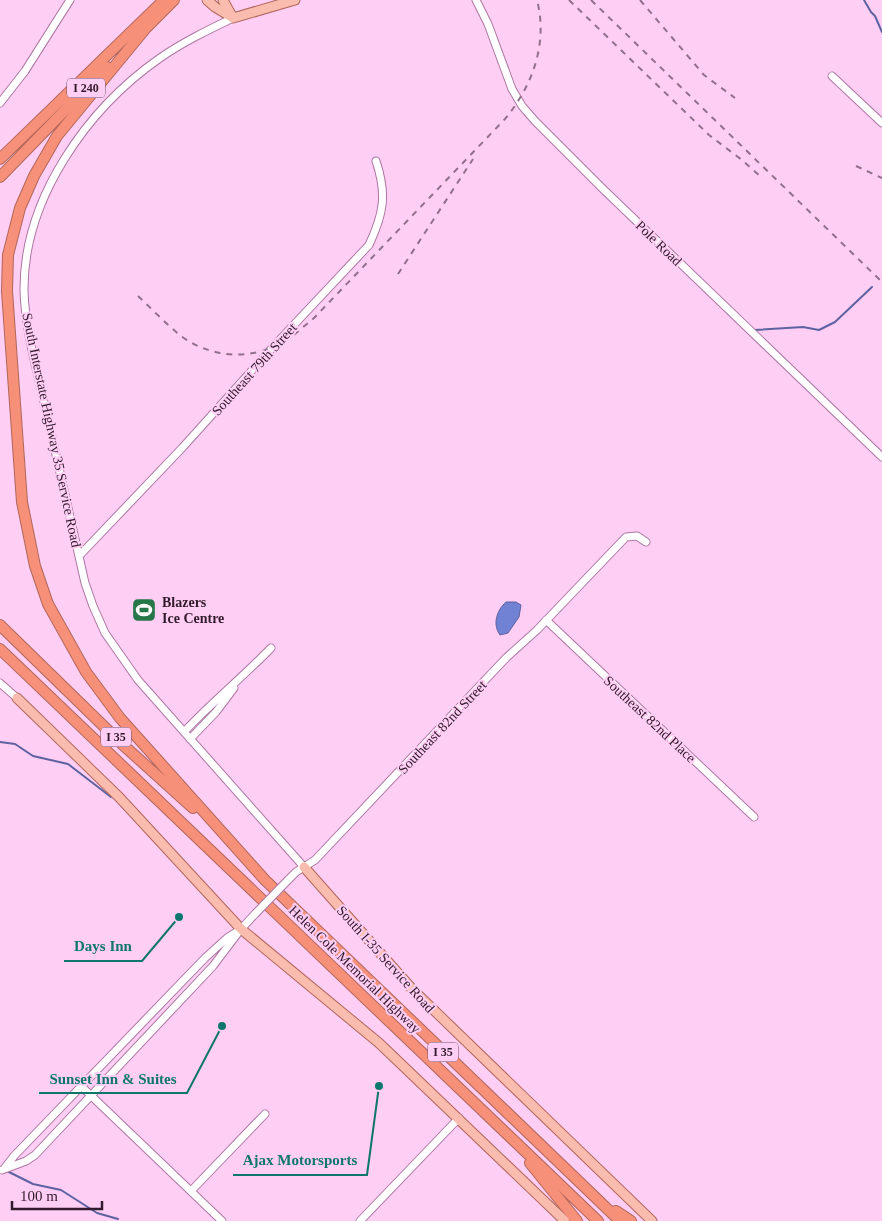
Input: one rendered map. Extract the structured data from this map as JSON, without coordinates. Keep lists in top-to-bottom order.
{
  "streets": {
    "highway": ["I 240", "I 35", "Helen Cole Memorial Highway"],
    "main road": ["South I-35 Service Road"],
    "street": [
      "Pole Road",
      "Southeast 79th Street",
      "South Interstate Highway 35 Service Road",
      "Southeast 82nd Place",
      "Southeast 82nd Street"
    ]
  },
  "crossings": [
    ["Southeast 79th Street", "South Interstate Highway 35 Service Road"],
    ["South Interstate Highway 35 Service Road", "South I-35 Service Road"],
    ["Southeast 82nd Place", "Southeast 82nd Street"],
    ["Southeast 82nd Street", "South I-35 Service Road"],
    ["I 35", "Helen Cole Memorial Highway"]
  ],
  "places": {
    "sports": ["Blazers Ice Centre"],
    "other": ["Days Inn", "Sunset Inn & Suites", "Ajax Motorsports"]
  },
  "scale_bar": "100 m"
}
